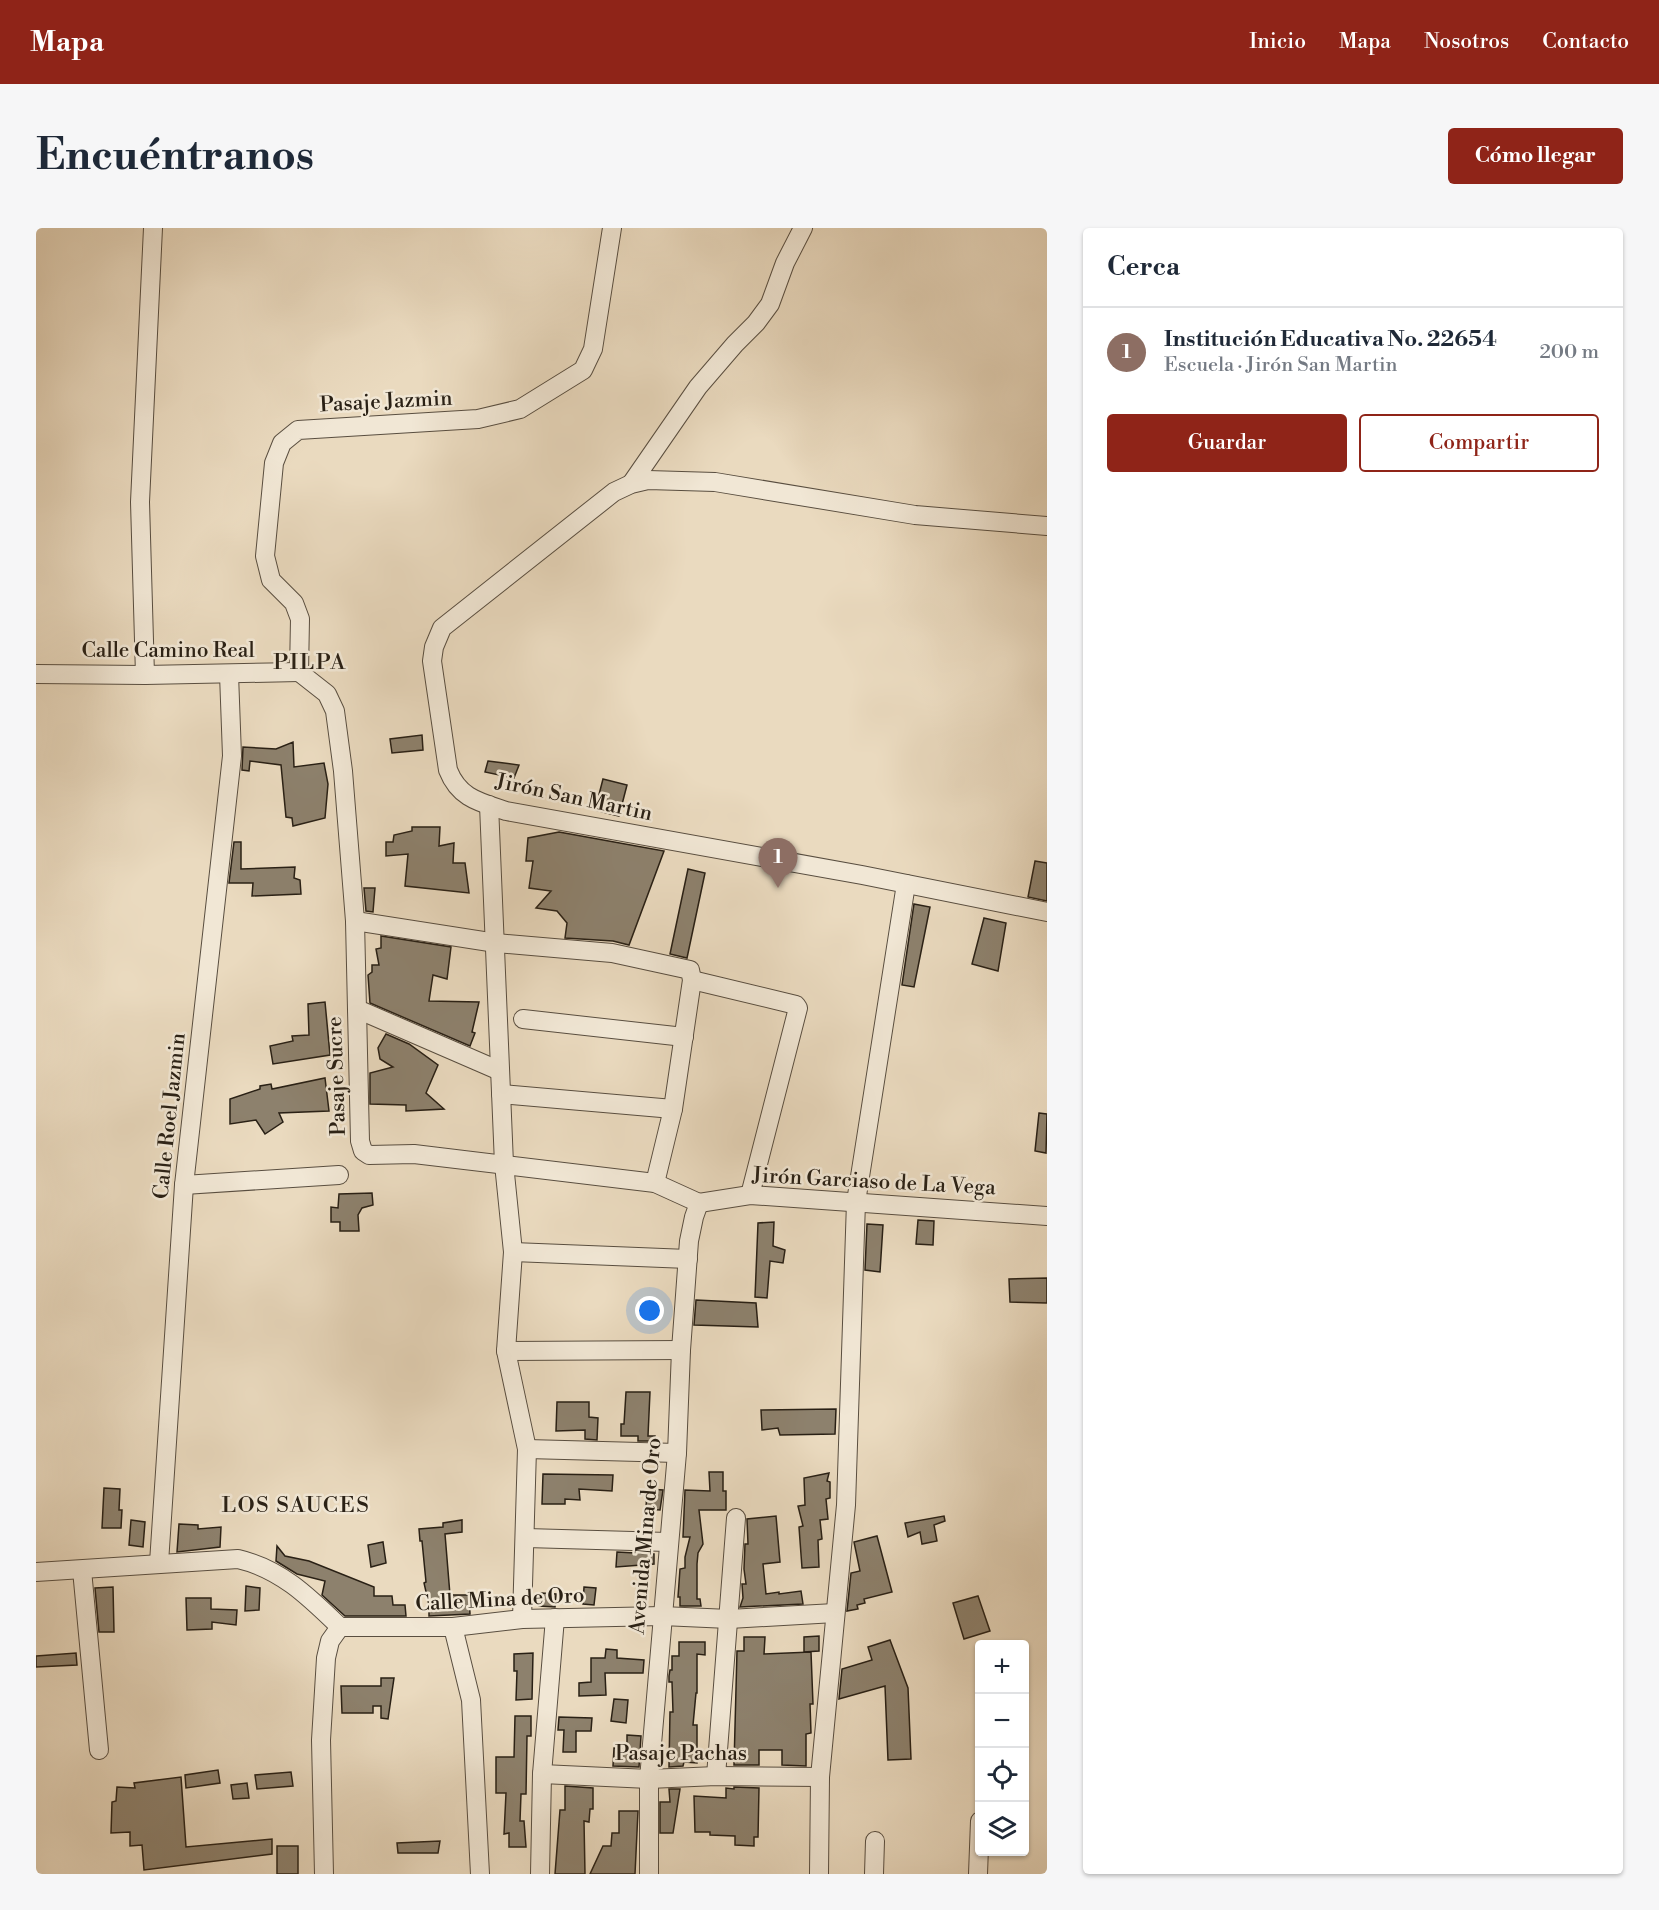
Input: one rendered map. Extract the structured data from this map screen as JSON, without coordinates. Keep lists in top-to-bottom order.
{
  "streets": {
    "street": [
      "Pasaje Jazmin",
      "Calle Camino Real",
      "Jirón San Martin",
      "Pasaje Sucre",
      "Calle Roel Jazmin",
      "Jirón Garciaso de La Vega",
      "Avenida Mina de Oro",
      "Calle Mina de Oro",
      "Pasaje Pachas"
    ]
  },
  "crossings": [
    ["Pasaje Jazmin", "Calle Camino Real"],
    ["Pasaje Jazmin", "Pasaje Sucre"],
    ["Calle Camino Real", "Pasaje Sucre"],
    ["Calle Camino Real", "Calle Roel Jazmin"],
    ["Pasaje Sucre", "Jirón Garciaso de La Vega"],
    ["Pasaje Sucre", "Avenida Mina de Oro"],
    ["Jirón Garciaso de La Vega", "Avenida Mina de Oro"],
    ["Avenida Mina de Oro", "Calle Mina de Oro"],
    ["Avenida Mina de Oro", "Pasaje Pachas"]
  ],
  "districts": ["PILPA", "LOS SAUCES"],
  "page": {
    "header": "Mapa",
    "nav": [
      "Inicio",
      "Mapa",
      "Nosotros",
      "Contacto"
    ],
    "buttons": [
      "Cómo llegar",
      ["Guardar", "Compartir"]
    ],
    "title": "Encuéntranos",
    "heading": "Cerca",
    "list": [
      {
        "mark": "1",
        "name": "Institución Educativa No. 22654",
        "note": "Escuela · Jirón San Martin",
        "value": "200 m"
      }
    ],
    "pins": "1",
    "map_buttons": ["+", "−"]
  }
}
